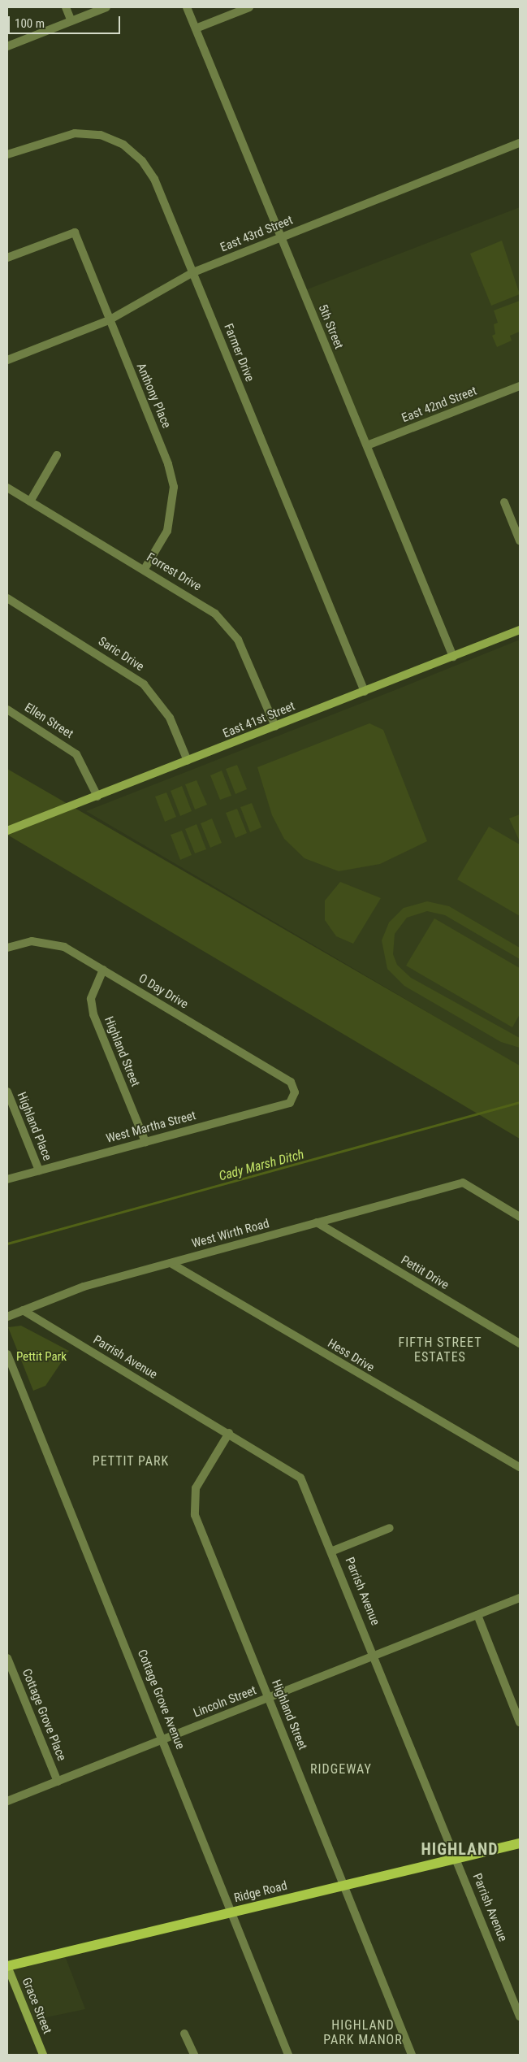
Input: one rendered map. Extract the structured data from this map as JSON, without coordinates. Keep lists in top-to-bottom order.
{
  "streets": {
    "main road": ["Ridge Road"],
    "street": [
      "East 43rd Street",
      "5th Street",
      "Farmer Drive",
      "Anthony Place",
      "East 42nd Street",
      "Forrest Drive",
      "Saric Drive",
      "East 41st Street",
      "Ellen Street",
      "O Day Drive",
      "Highland Street",
      "Highland Place",
      "West Martha Street",
      "West Wirth Road",
      "Pettit Drive",
      "Hess Drive",
      "Parrish Avenue",
      "Cottage Grove Avenue",
      "Lincoln Street",
      "Cottage Grove Place",
      "Grace Street"
    ]
  },
  "crossings": [
    ["East 43rd Street", "5th Street"],
    ["East 43rd Street", "Farmer Drive"],
    ["East 43rd Street", "Anthony Place"],
    ["5th Street", "East 42nd Street"],
    ["5th Street", "East 41st Street"],
    ["Farmer Drive", "East 41st Street"],
    ["Anthony Place", "Forrest Drive"],
    ["Forrest Drive", "East 41st Street"],
    ["Saric Drive", "East 41st Street"],
    ["East 41st Street", "Ellen Street"],
    ["O Day Drive", "Highland Street"],
    ["O Day Drive", "West Martha Street"],
    ["Highland Street", "West Martha Street"],
    ["Highland Street", "Parrish Avenue"],
    ["Highland Street", "Lincoln Street"],
    ["Highland Street", "Ridge Road"],
    ["Highland Place", "West Martha Street"],
    ["West Wirth Road", "Pettit Drive"],
    ["West Wirth Road", "Hess Drive"],
    ["West Wirth Road", "Parrish Avenue"],
    ["Parrish Avenue", "Lincoln Street"],
    ["Parrish Avenue", "Ridge Road"],
    ["Cottage Grove Avenue", "Lincoln Street"],
    ["Cottage Grove Avenue", "Ridge Road"],
    ["Lincoln Street", "Cottage Grove Place"],
    ["Ridge Road", "Grace Street"]
  ],
  "districts": [
    "FIFTH STREET ESTATES",
    "PETTIT PARK",
    "RIDGEWAY",
    "HIGHLAND",
    "HIGHLAND PARK MANOR"
  ],
  "water": ["Cady Marsh Ditch"],
  "parks": ["Pettit Park"],
  "scale_bar": "100 m"
}
